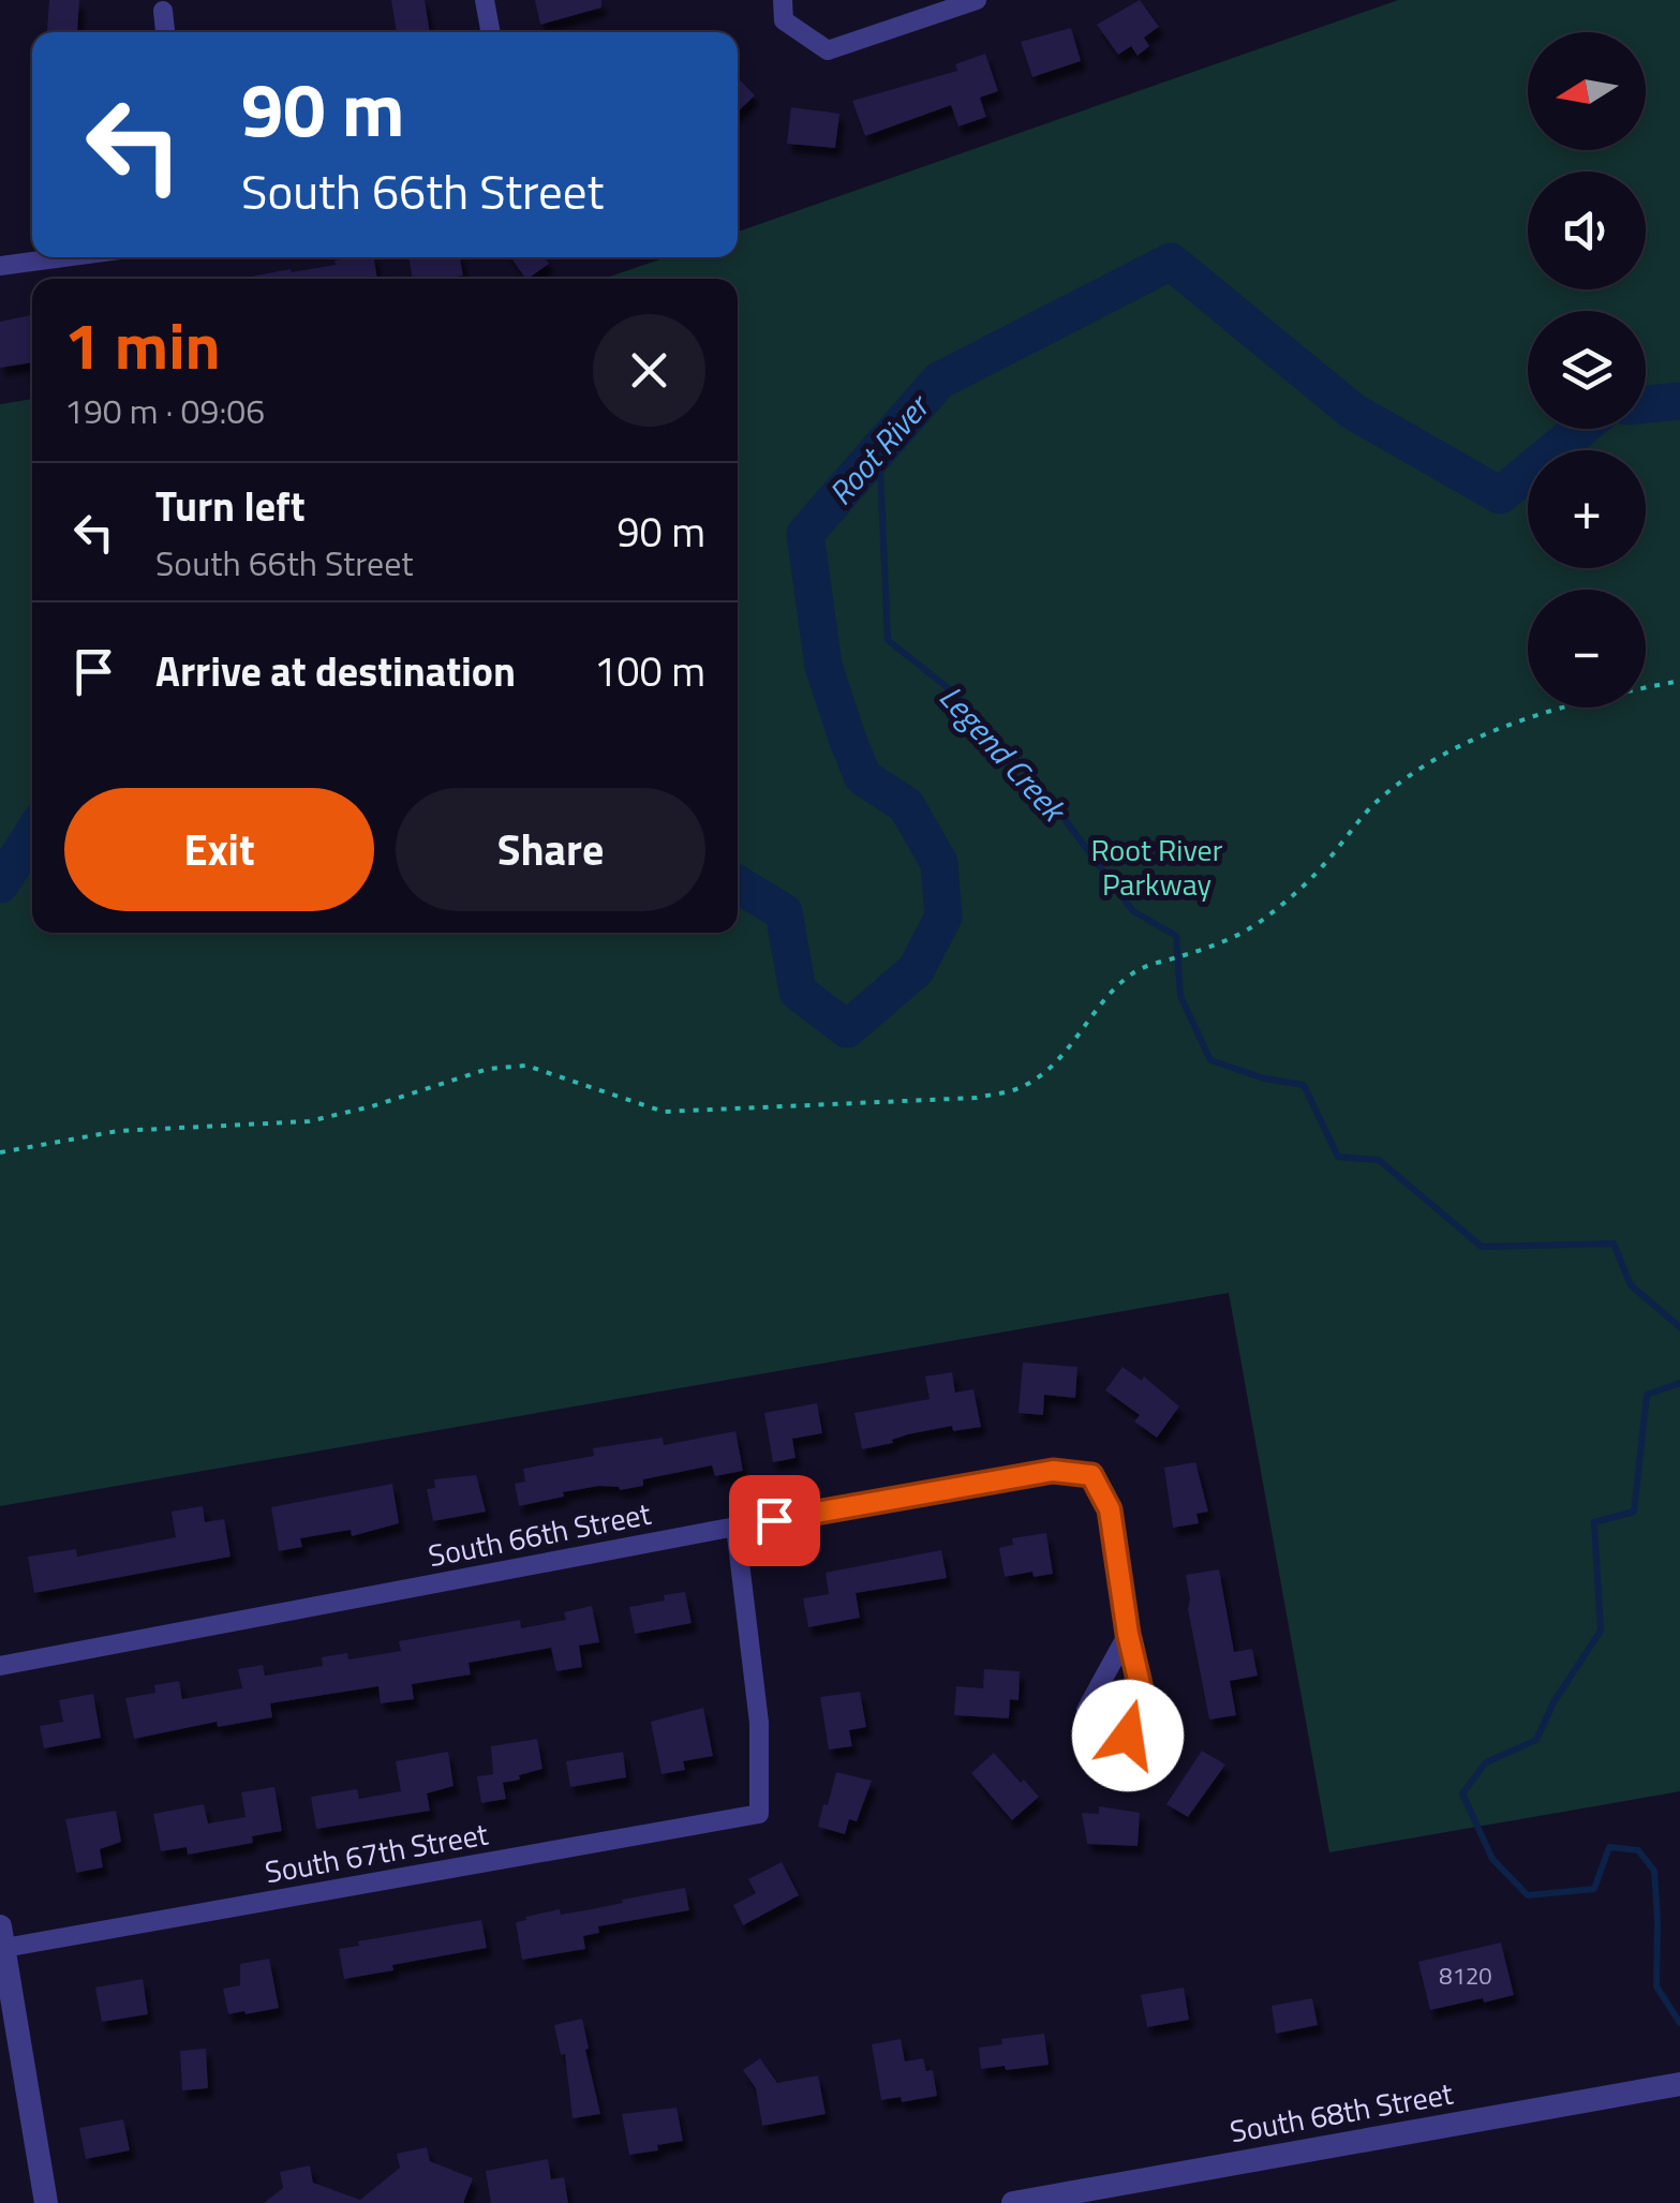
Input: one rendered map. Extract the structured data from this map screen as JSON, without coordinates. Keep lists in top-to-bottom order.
{
  "streets": {
    "street": ["South 66th Street", "South 67th Street", "South 68th Street"]
  },
  "crossings": [
    ["South 66th Street", "South 67th Street"]
  ],
  "water": ["Root River", "Legend Creek"],
  "parks": ["Root River Parkway"],
  "house_numbers": ["8120"],
  "north": "left",
  "page": {
    "map_buttons": ["+", "−"],
    "turn": ["90 m", "South 66th Street"],
    "heading": ["1 min", "190 m · 09:06"],
    "list": [
      {
        "name": "Turn left",
        "note": "South 66th Street",
        "value": "90 m"
      },
      {
        "name": "Arrive at destination",
        "value": "100 m"
      }
    ],
    "buttons": ["Exit", "Share"]
  }
}
